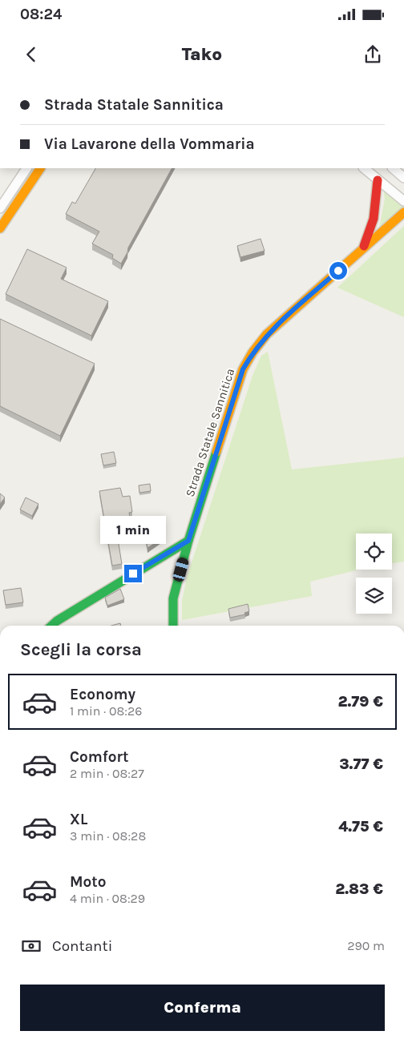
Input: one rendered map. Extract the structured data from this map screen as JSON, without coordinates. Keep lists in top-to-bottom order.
{
  "streets": {
    "main road": ["Strada Statale Sannitica"]
  },
  "page": {
    "status": "08:24",
    "header": "Tako",
    "banner": ["Strada Statale Sannitica", "Via Lavarone della Vommaria"],
    "bubble": "1 min",
    "heading": "Scegli la corsa",
    "list": [
      {
        "name": "Economy",
        "note": "1 min · 08:26",
        "value": "2.79 €"
      },
      {
        "name": "Comfort",
        "note": "2 min · 08:27",
        "value": "3.77 €"
      },
      {
        "name": "XL",
        "note": "3 min · 08:28",
        "value": "4.75 €"
      },
      {
        "name": "Moto",
        "note": "4 min · 08:29",
        "value": "2.83 €"
      }
    ],
    "pay": ["Contanti", "290 m"],
    "buttons": "Conferma"
  }
}
